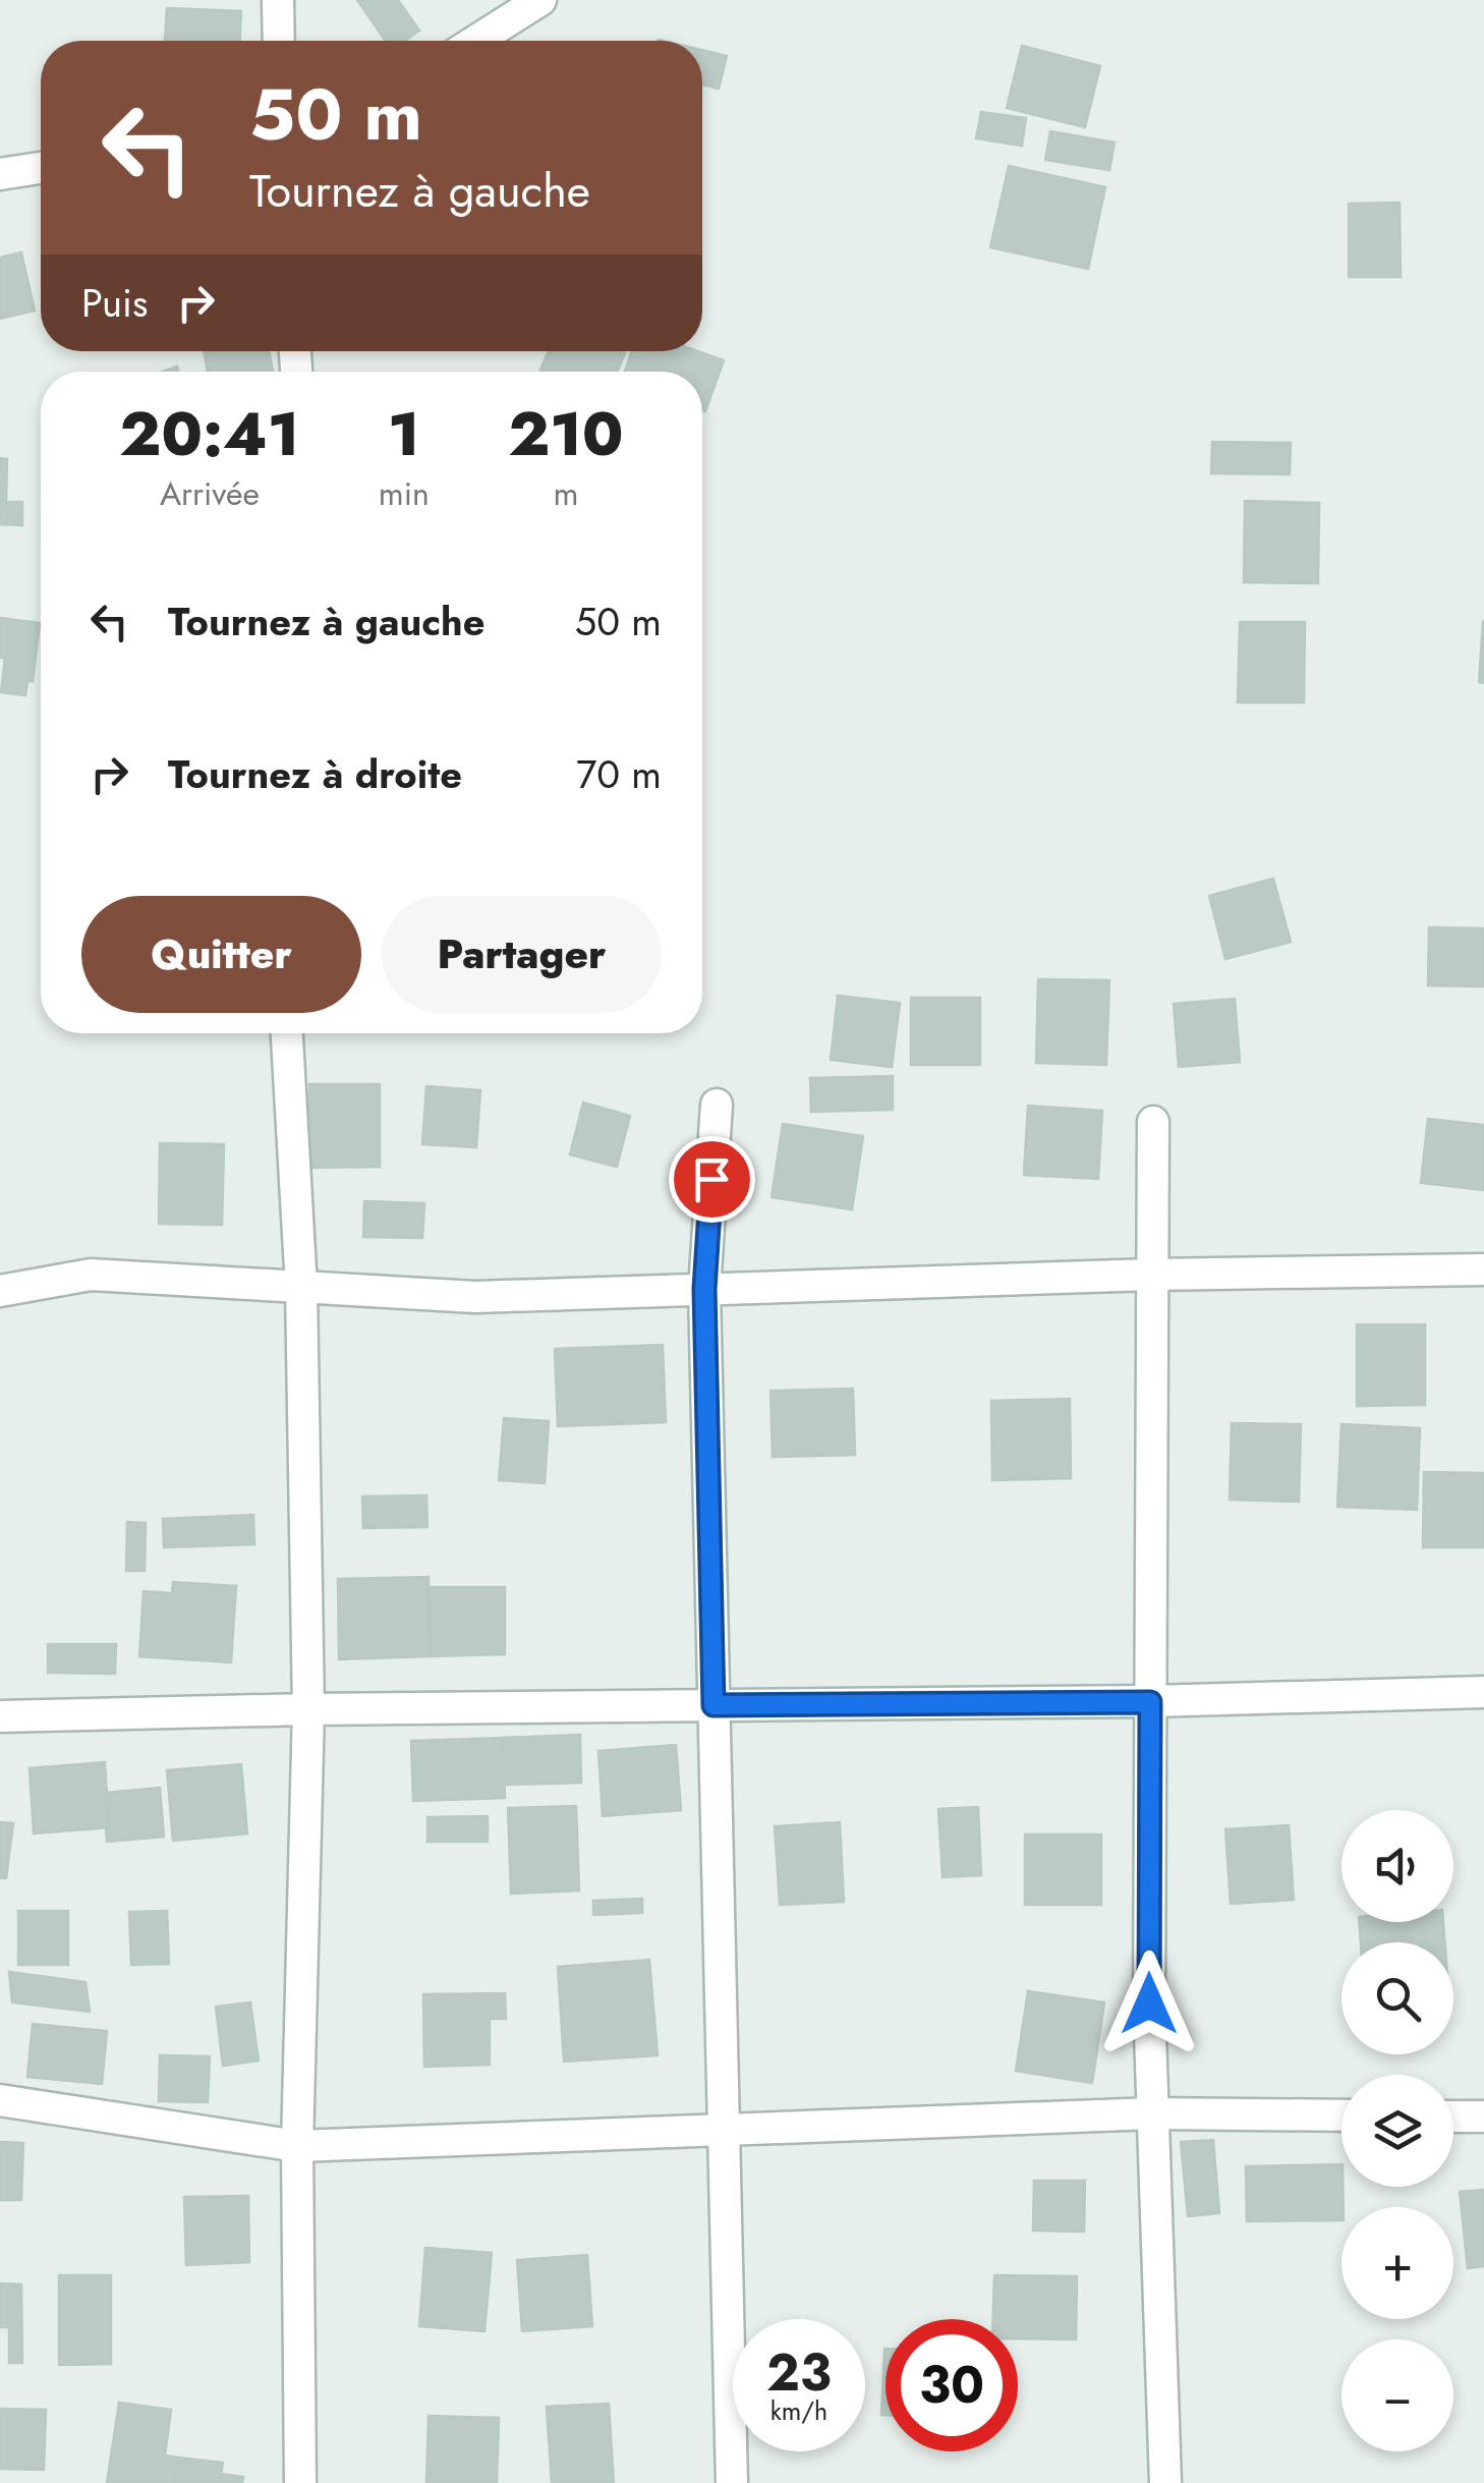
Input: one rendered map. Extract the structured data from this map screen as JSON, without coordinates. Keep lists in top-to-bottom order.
{
  "page": {
    "turn": ["50 m", "Tournez à gauche"],
    "then": "Puis",
    "eta": [
      "20:41",
      "Arrivée",
      "1",
      "min",
      "210",
      "m"
    ],
    "list": [
      {
        "name": "Tournez à gauche",
        "value": "50 m"
      },
      {
        "name": "Tournez à droite",
        "value": "70 m"
      }
    ],
    "buttons": ["Quitter", "Partager"],
    "map_buttons": ["+", "−"],
    "speed": "23 km/h",
    "limit": "30"
  }
}
